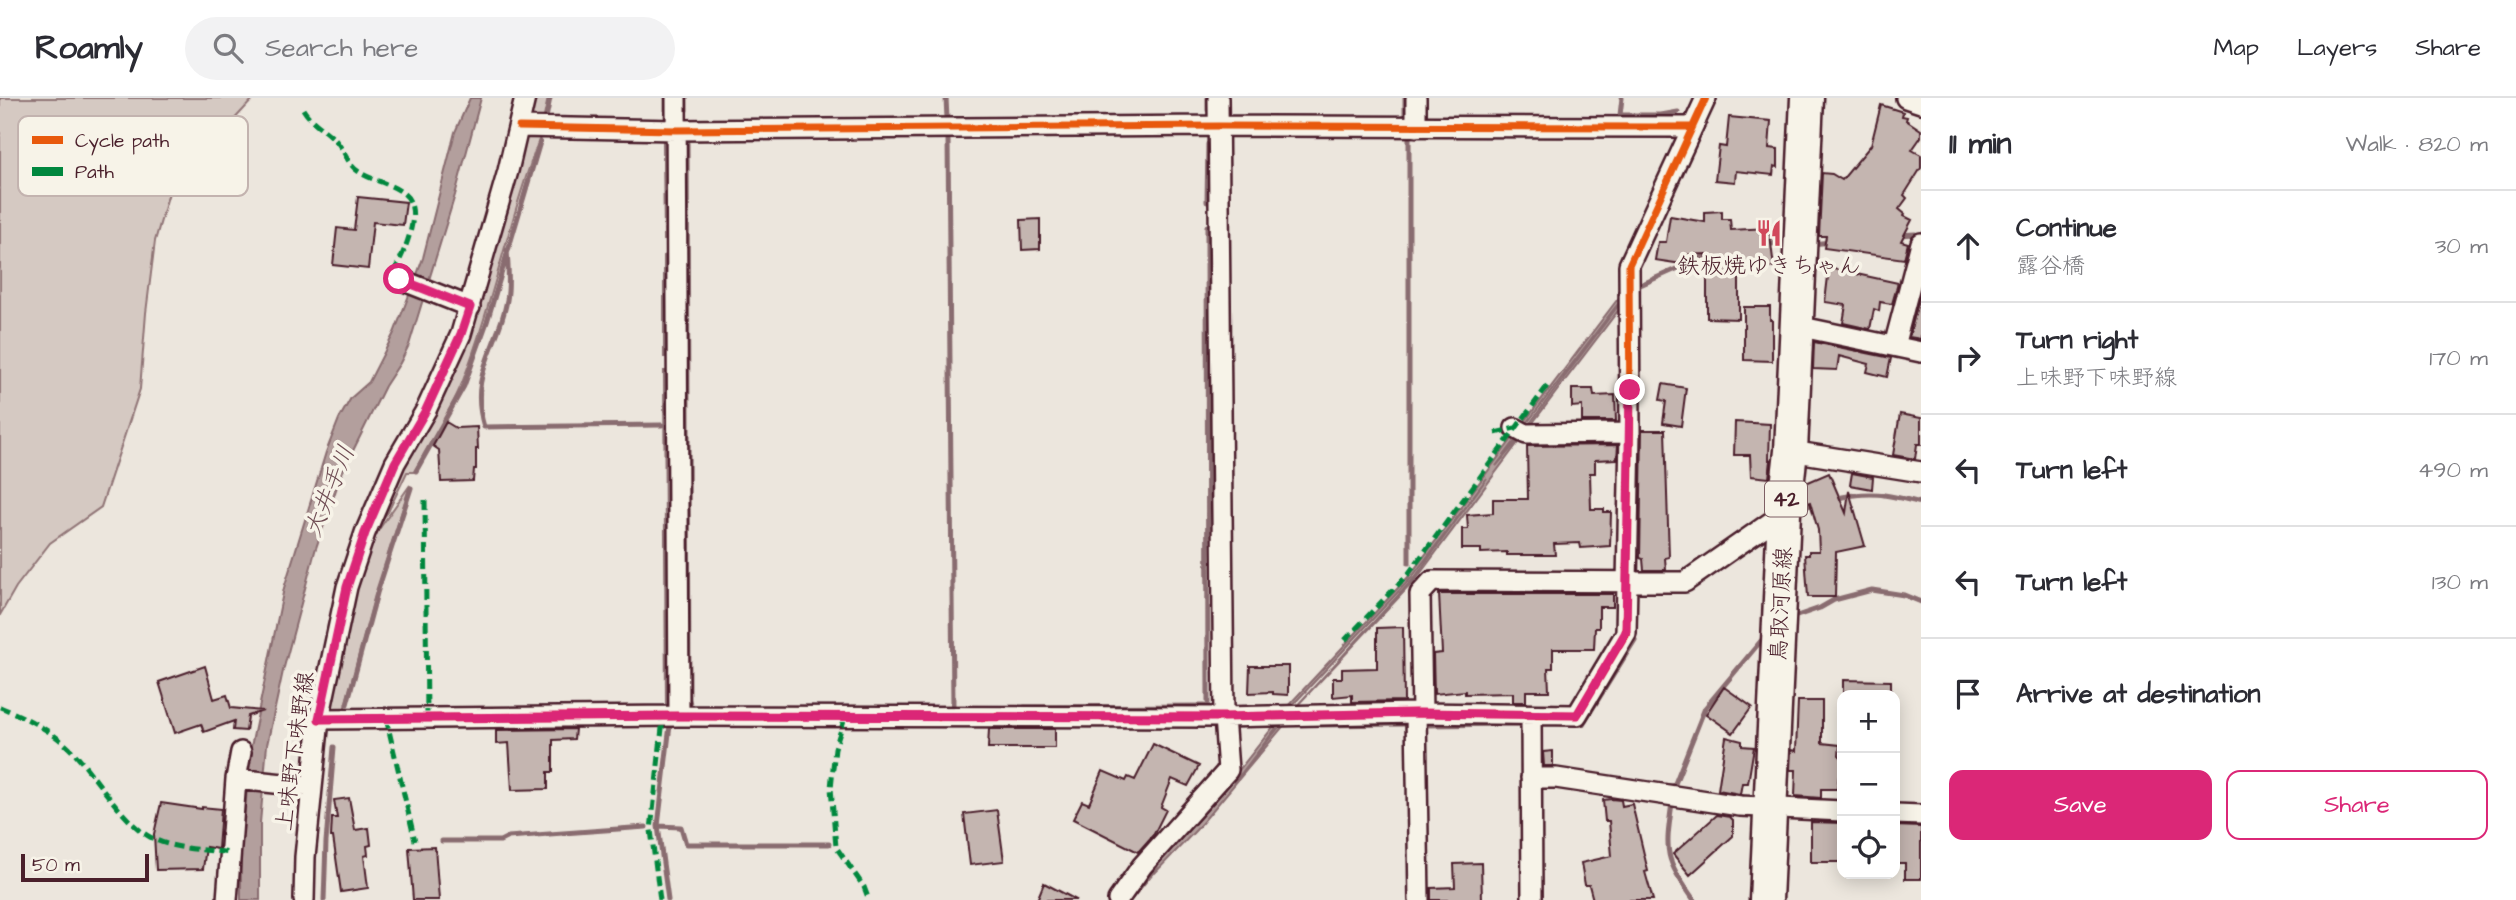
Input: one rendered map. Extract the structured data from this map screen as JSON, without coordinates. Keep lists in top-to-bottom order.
{
  "streets": {
    "main road": ["42", "鳥取河原線"],
    "street": ["上味野下味野線"]
  },
  "water": ["大井手川"],
  "places": {
    "restaurant": ["鉄板焼ゆきちゃん"]
  },
  "legend": ["Cycle path", "Path"],
  "scale_bar": "50 m",
  "page": {
    "header": "Roamly",
    "search": "Search here",
    "nav": ["Map", "Layers", "Share"],
    "heading": ["11 min", "Walk · 820 m"],
    "list": [
      ["Continue", "露谷橋", "30 m"],
      ["Turn right", "上味野下味野線", "170 m"],
      ["Turn left", "490 m"],
      ["Turn left", "130 m"],
      "Arrive at destination"
    ],
    "map_buttons": ["+", "−"],
    "buttons": ["Save", "Share"],
    "scale": "50 m"
  }
}
